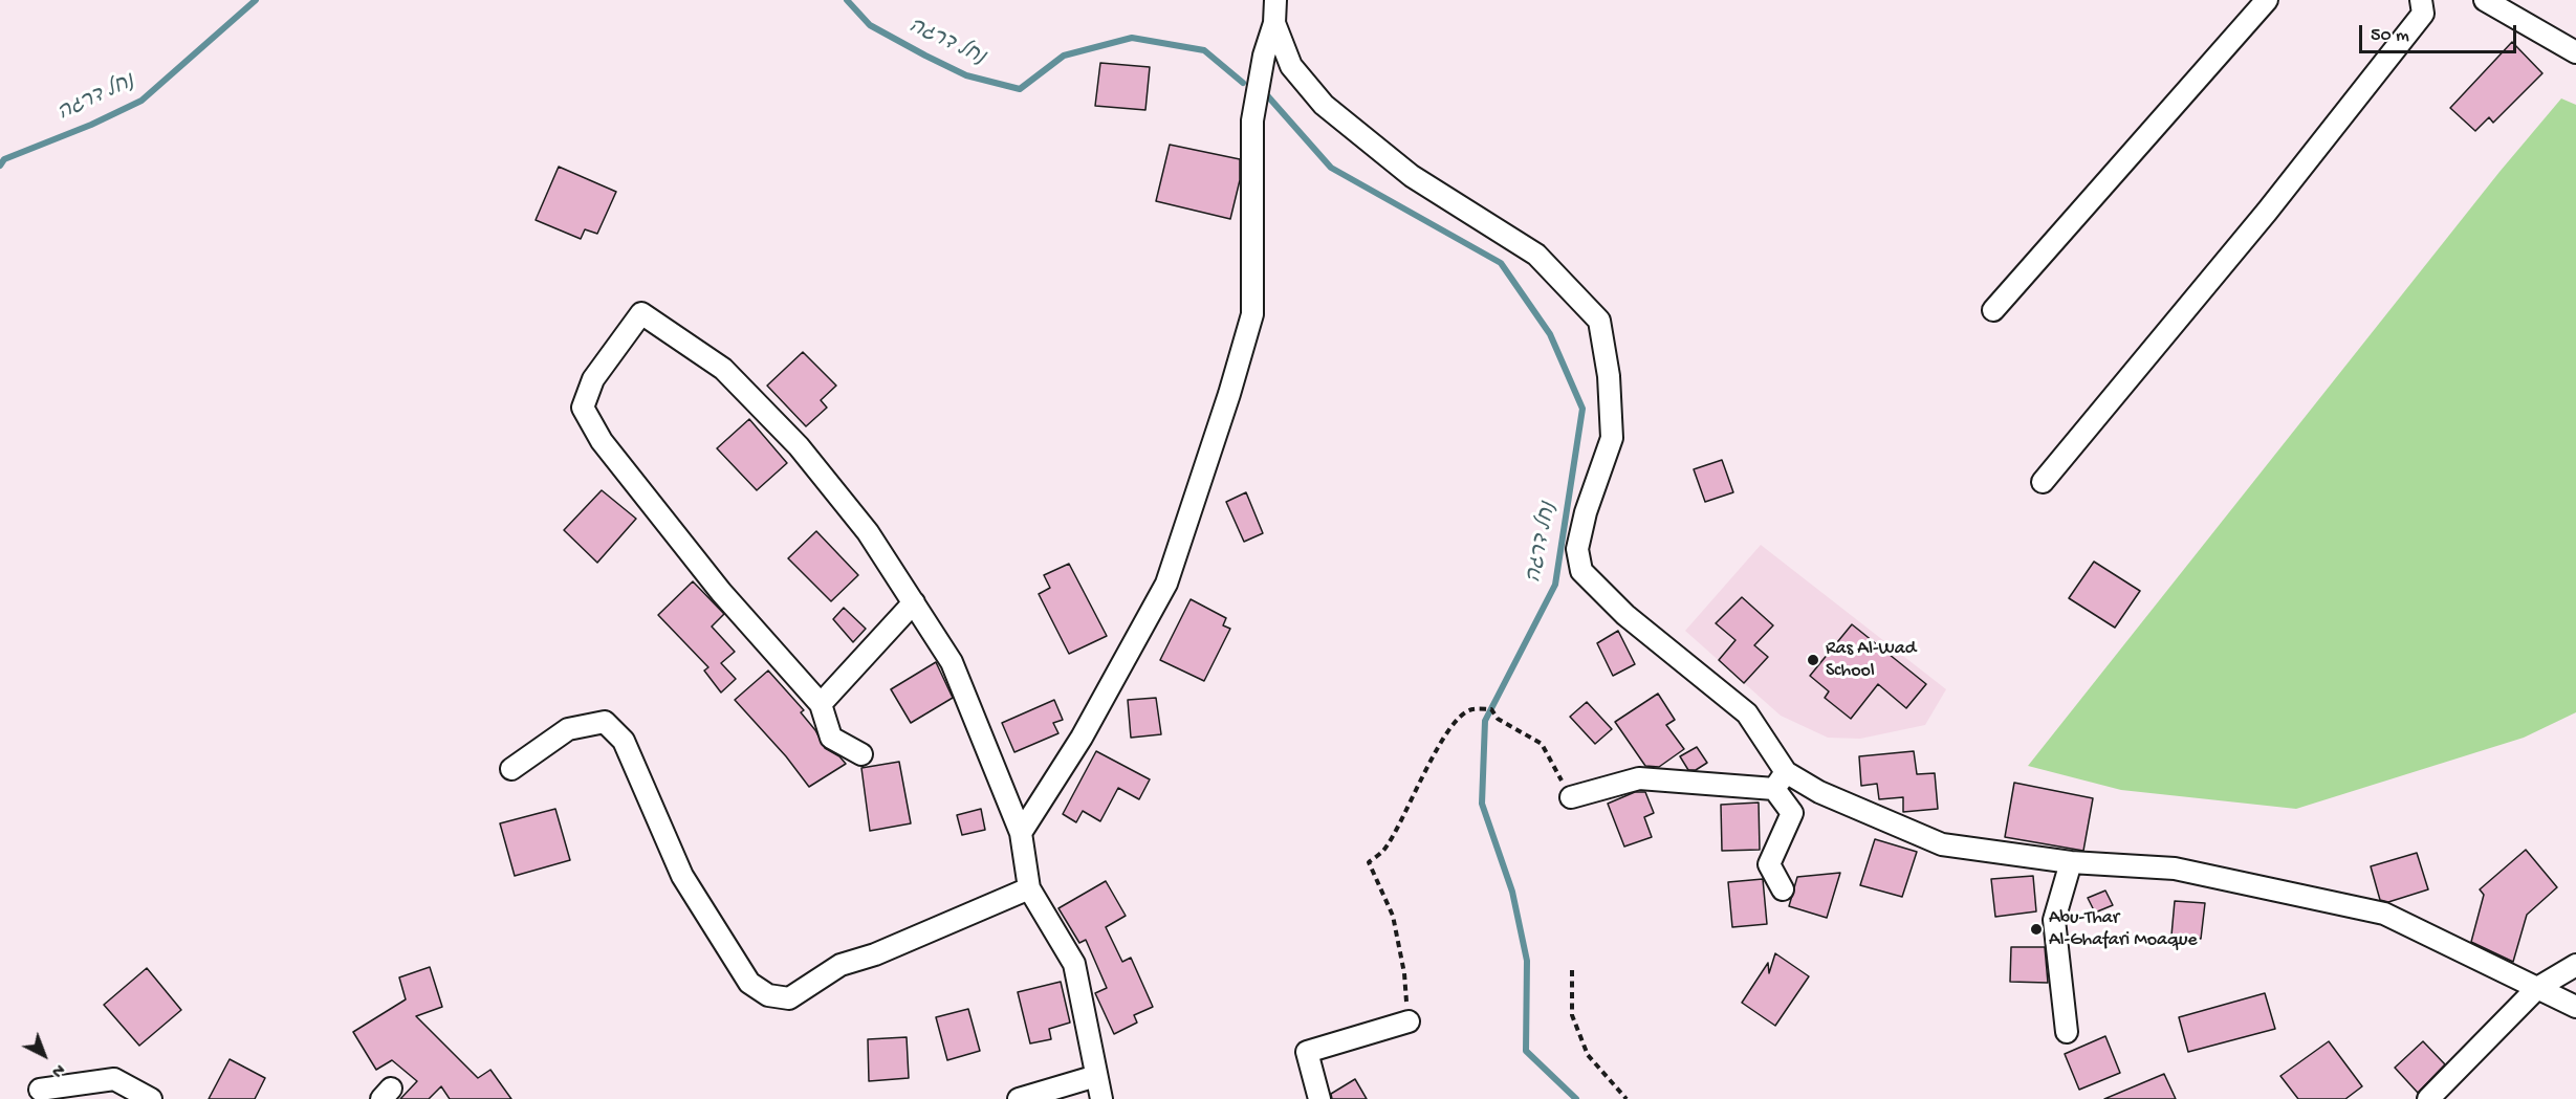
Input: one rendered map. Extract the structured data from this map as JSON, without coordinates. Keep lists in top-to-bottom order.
{
  "water": ["נחל דרגה"],
  "places": ["Ras Al-Wad School", "Abu-Thar Al-Ghafari Moaque"],
  "scale_bar": "50 m",
  "north": "bottom right"
}
